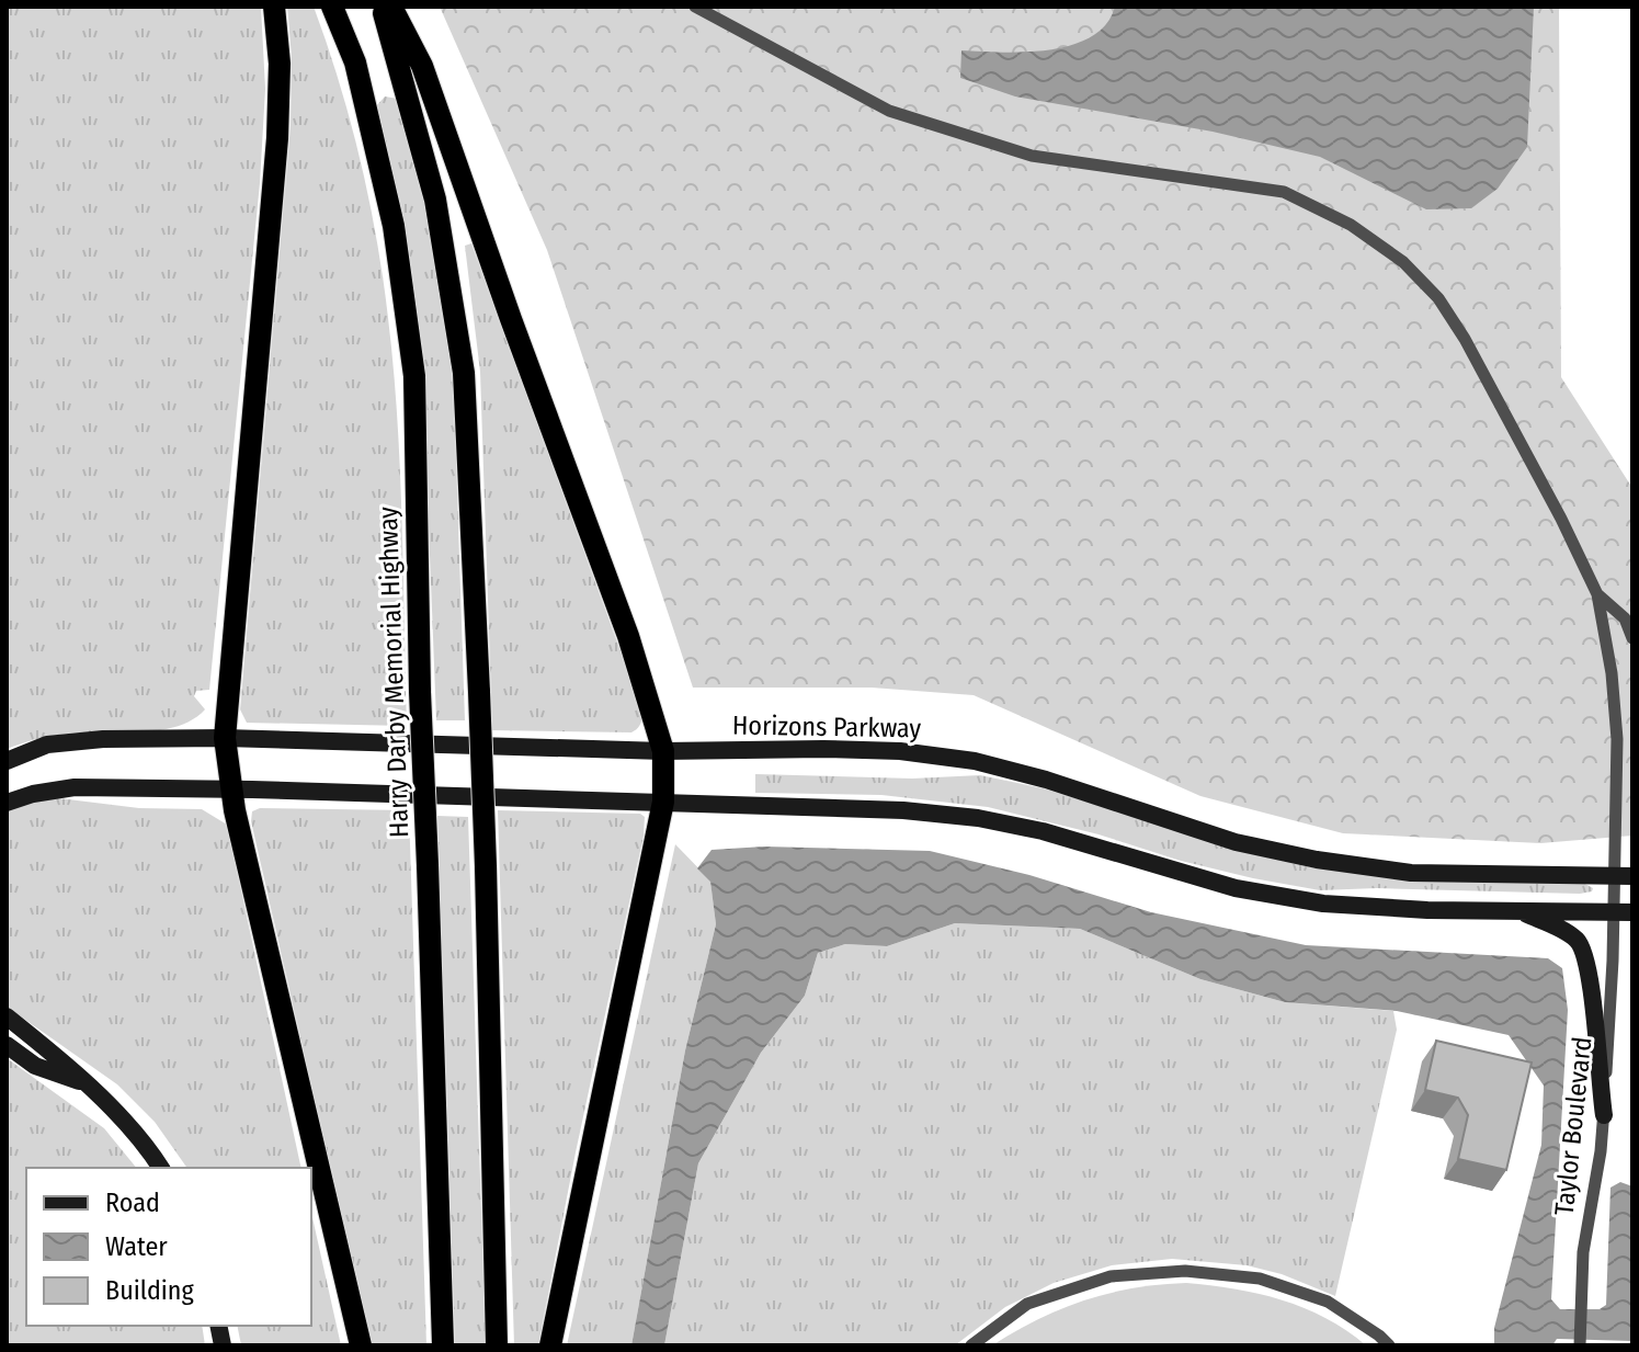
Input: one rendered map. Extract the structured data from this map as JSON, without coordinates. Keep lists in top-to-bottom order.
{
  "streets": {
    "highway": ["Harry Darby Memorial Highway"],
    "main road": ["Horizons Parkway"],
    "street": ["Taylor Boulevard"]
  },
  "crossings": [
    ["Horizons Parkway", "Taylor Boulevard"]
  ],
  "legend": ["Road", "Water", "Building"]
}
